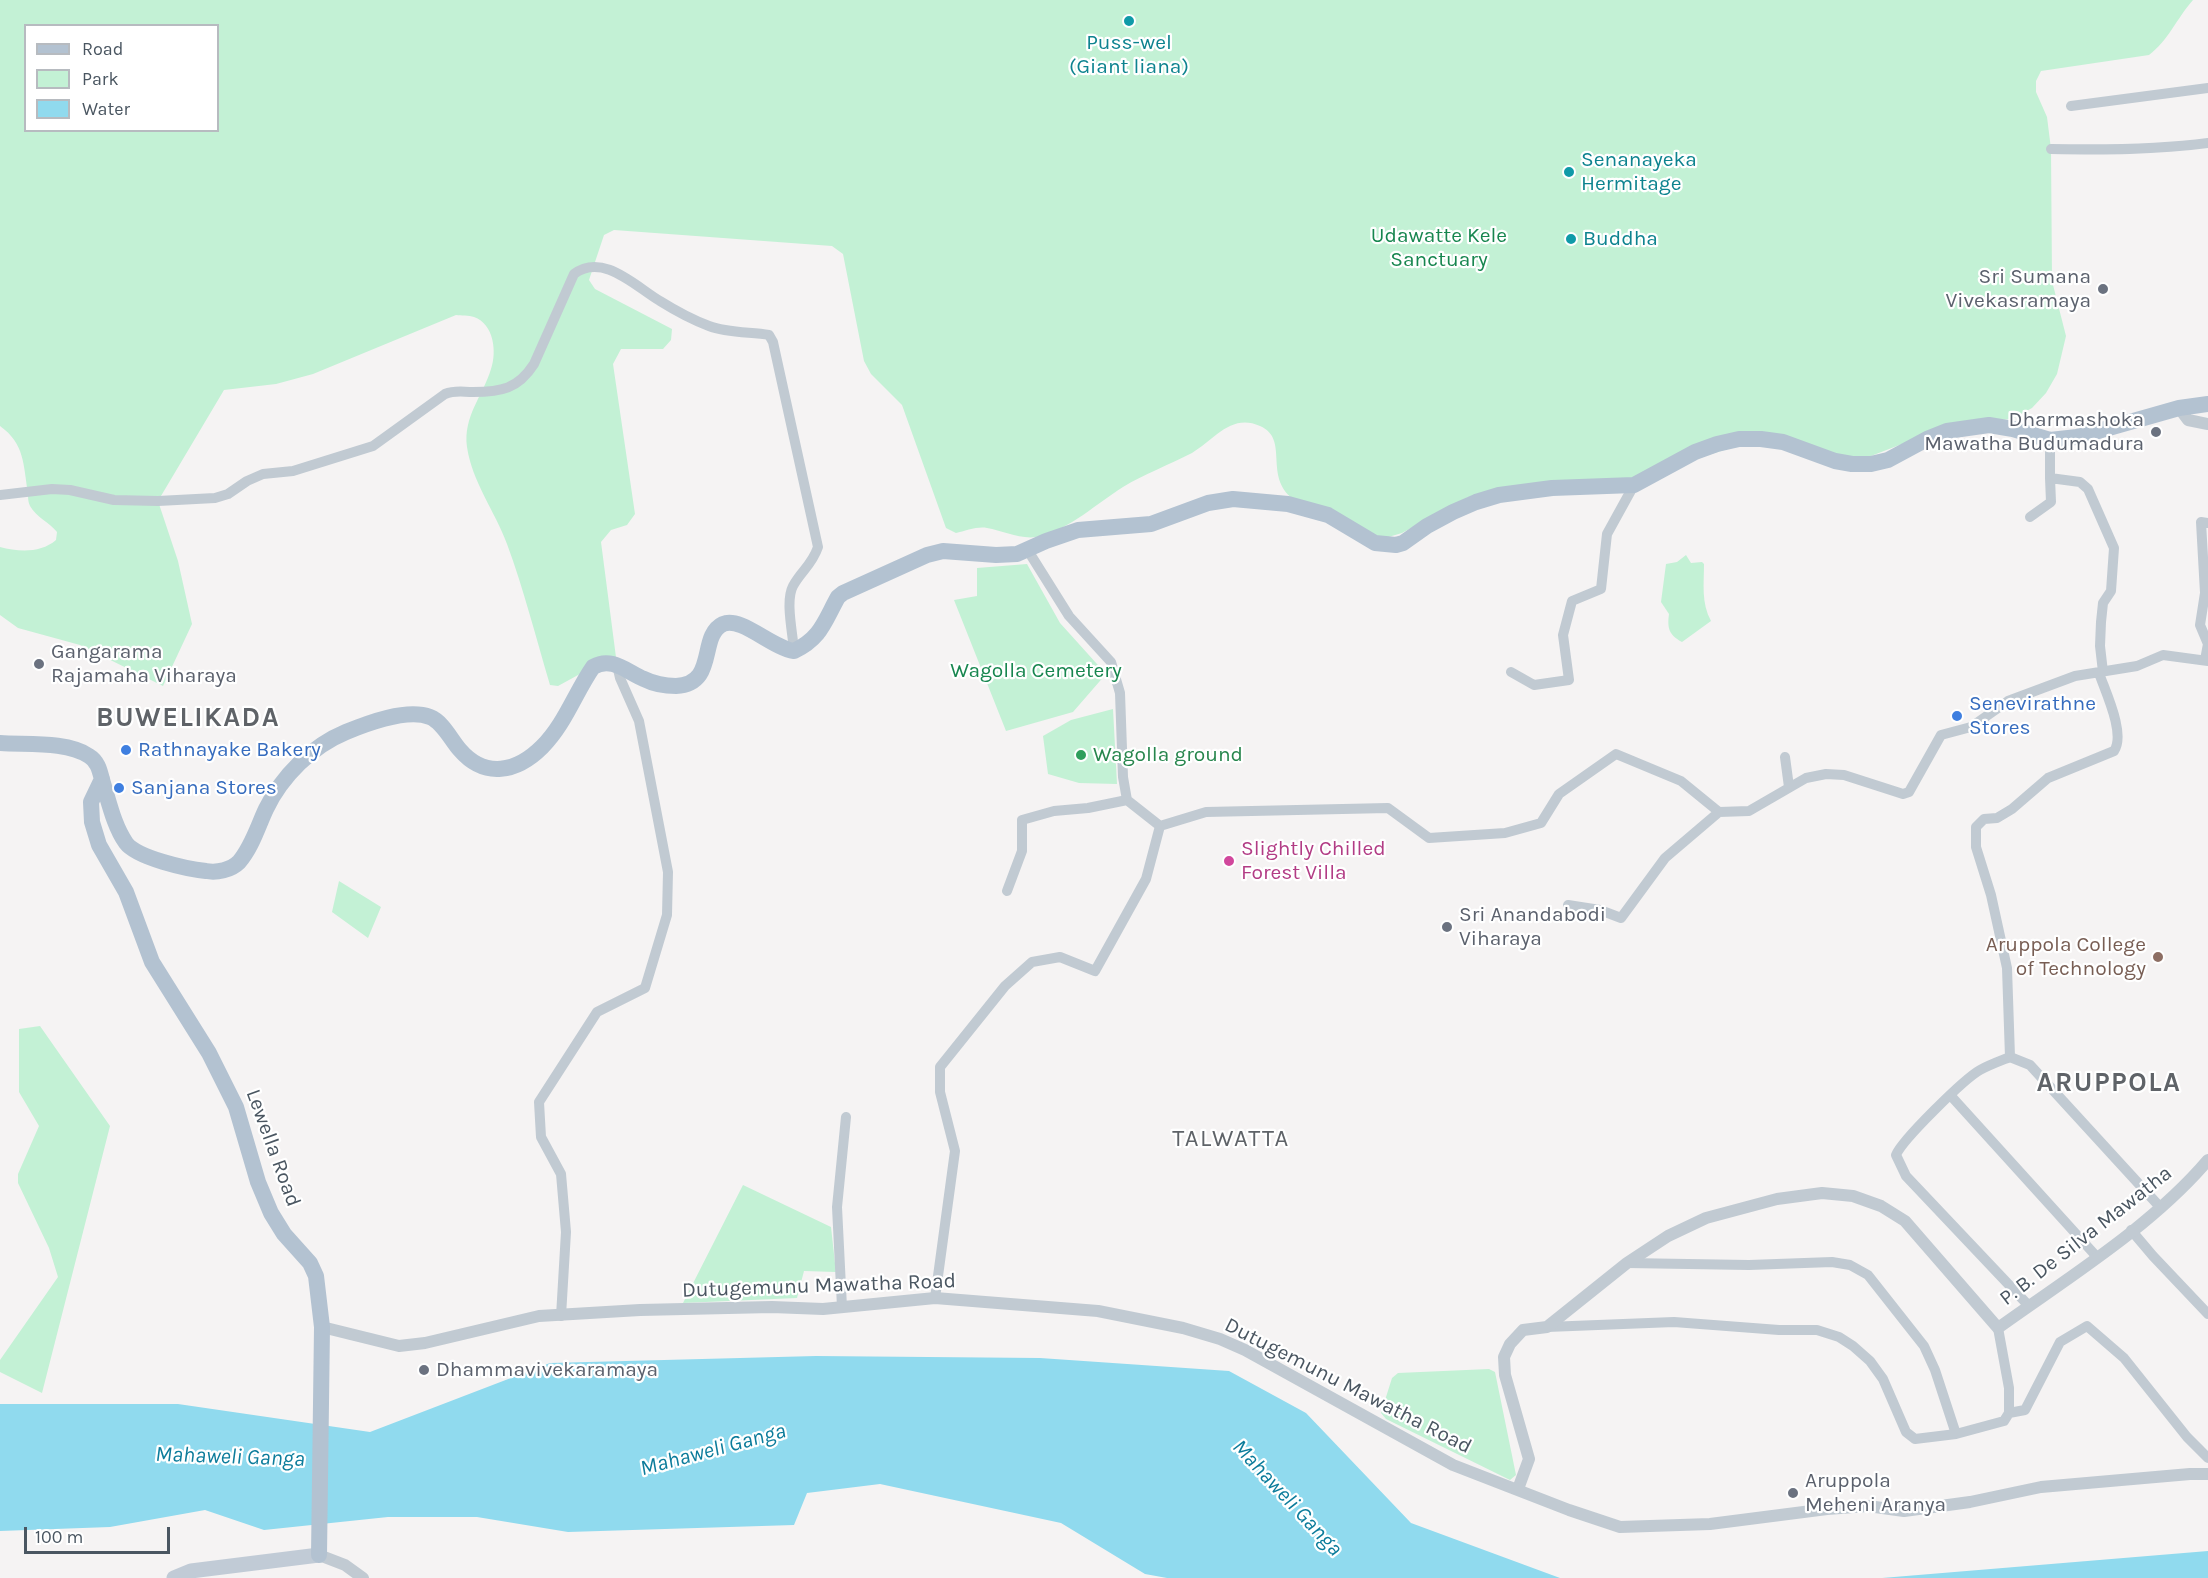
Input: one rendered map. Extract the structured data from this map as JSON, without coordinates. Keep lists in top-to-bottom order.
{
  "streets": {
    "main road": ["Lewella Road"],
    "street": ["P. B. De Silva Mawatha", "Dutugemunu Mawatha Road"]
  },
  "crossings": [
    ["Lewella Road", "Dutugemunu Mawatha Road"],
    ["P. B. De Silva Mawatha", "Dutugemunu Mawatha Road"]
  ],
  "districts": ["BUWELIKADA", "ARUPPOLA", "TALWATTA"],
  "water": ["Mahaweli Ganga"],
  "parks": ["Udawatte Kele Sanctuary", "Wagolla Cemetery"],
  "places": [
    "Puss-wel (Giant liana)",
    "Senanayeka Hermitage",
    "Buddha",
    "Sri Sumana Vivekasramaya",
    "Dharmashoka Mawatha Budumadura",
    "Gangarama Rajamaha Viharaya",
    "Senevirathne Stores",
    "Rathnayake Bakery",
    "Wagolla ground",
    "Sanjana Stores",
    "Slightly Chilled Forest Villa",
    "Sri Anandabodi Viharaya",
    "Aruppola College of Technology",
    "Dhammavivekaramaya",
    "Aruppola Meheni Aranya"
  ],
  "legend": ["Road", "Park", "Water"],
  "scale_bar": "100 m"
}
